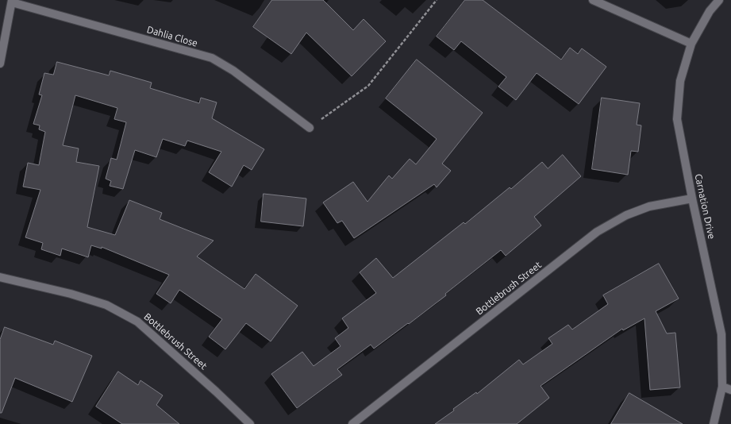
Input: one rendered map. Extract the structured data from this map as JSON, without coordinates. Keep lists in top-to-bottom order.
{
  "streets": {
    "street": ["Dahlia Close", "Carnation Drive", "Bottlebrush Street"]
  },
  "crossings": [
    ["Carnation Drive", "Bottlebrush Street"]
  ]
}
